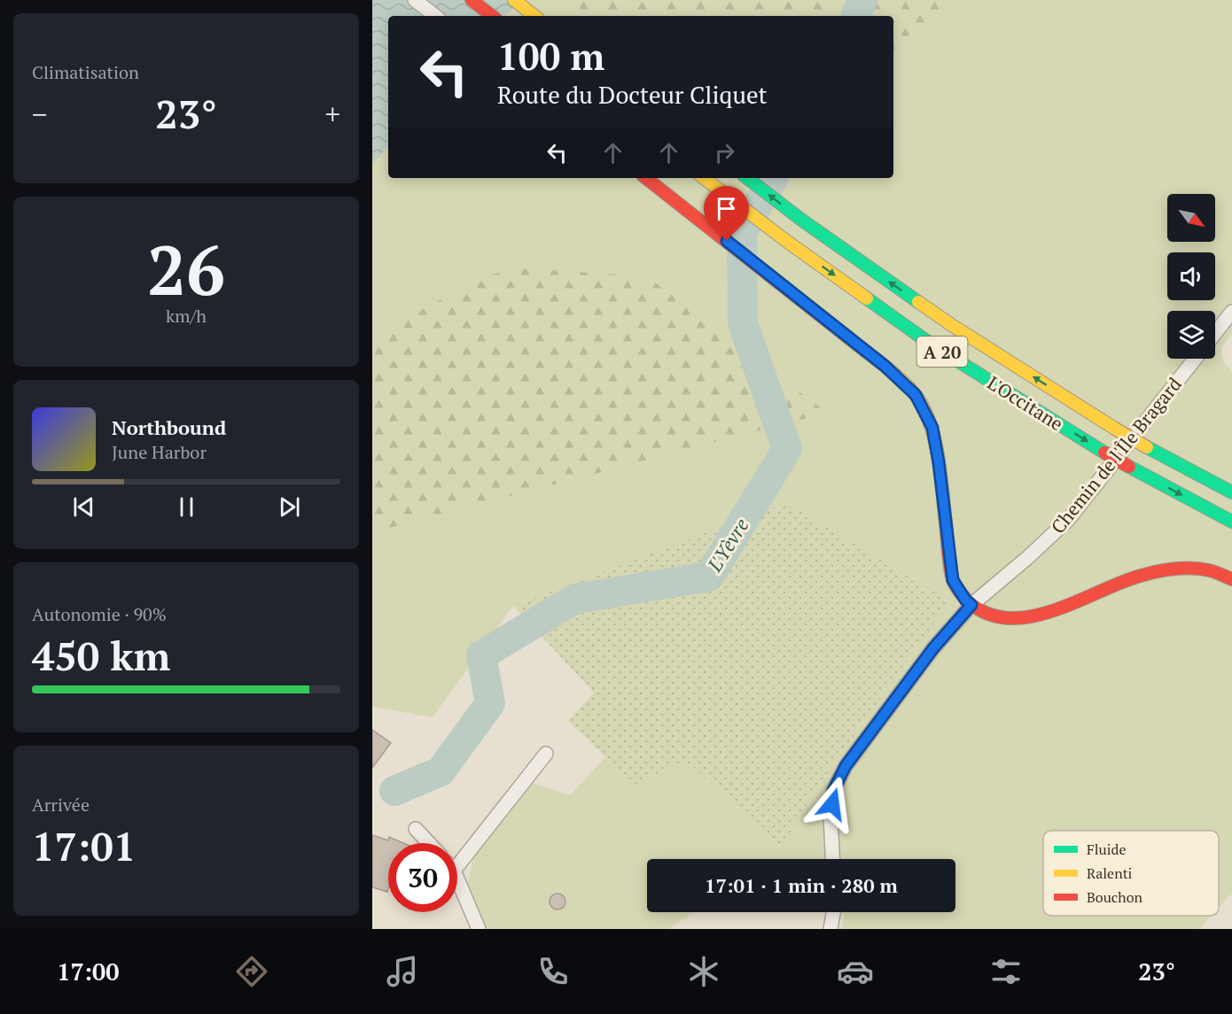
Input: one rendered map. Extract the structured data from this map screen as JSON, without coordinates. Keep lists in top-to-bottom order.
{
  "streets": {
    "main road": ["A 20", "L'Occitane"],
    "street": ["Chemin de l'Île Bragard"]
  },
  "water": ["L'Yèvre"],
  "legend": ["Fluide", "Ralenti", "Bouchon"],
  "north": "bottom right",
  "page": {
    "tile": [
      "Climatisation",
      ["26", "km/h"],
      ["Autonomie · 90%", "450 km"],
      ["Arrivée", "17:01"]
    ],
    "turn": ["100 m", "Route du Docteur Cliquet"],
    "heat": ["−", "23°", "+"],
    "song": ["Northbound", "June Harbor"],
    "limit": "30",
    "trip": "17:01 · 1 min · 280 m",
    "tabs": ["17:00", "23°"]
  }
}
